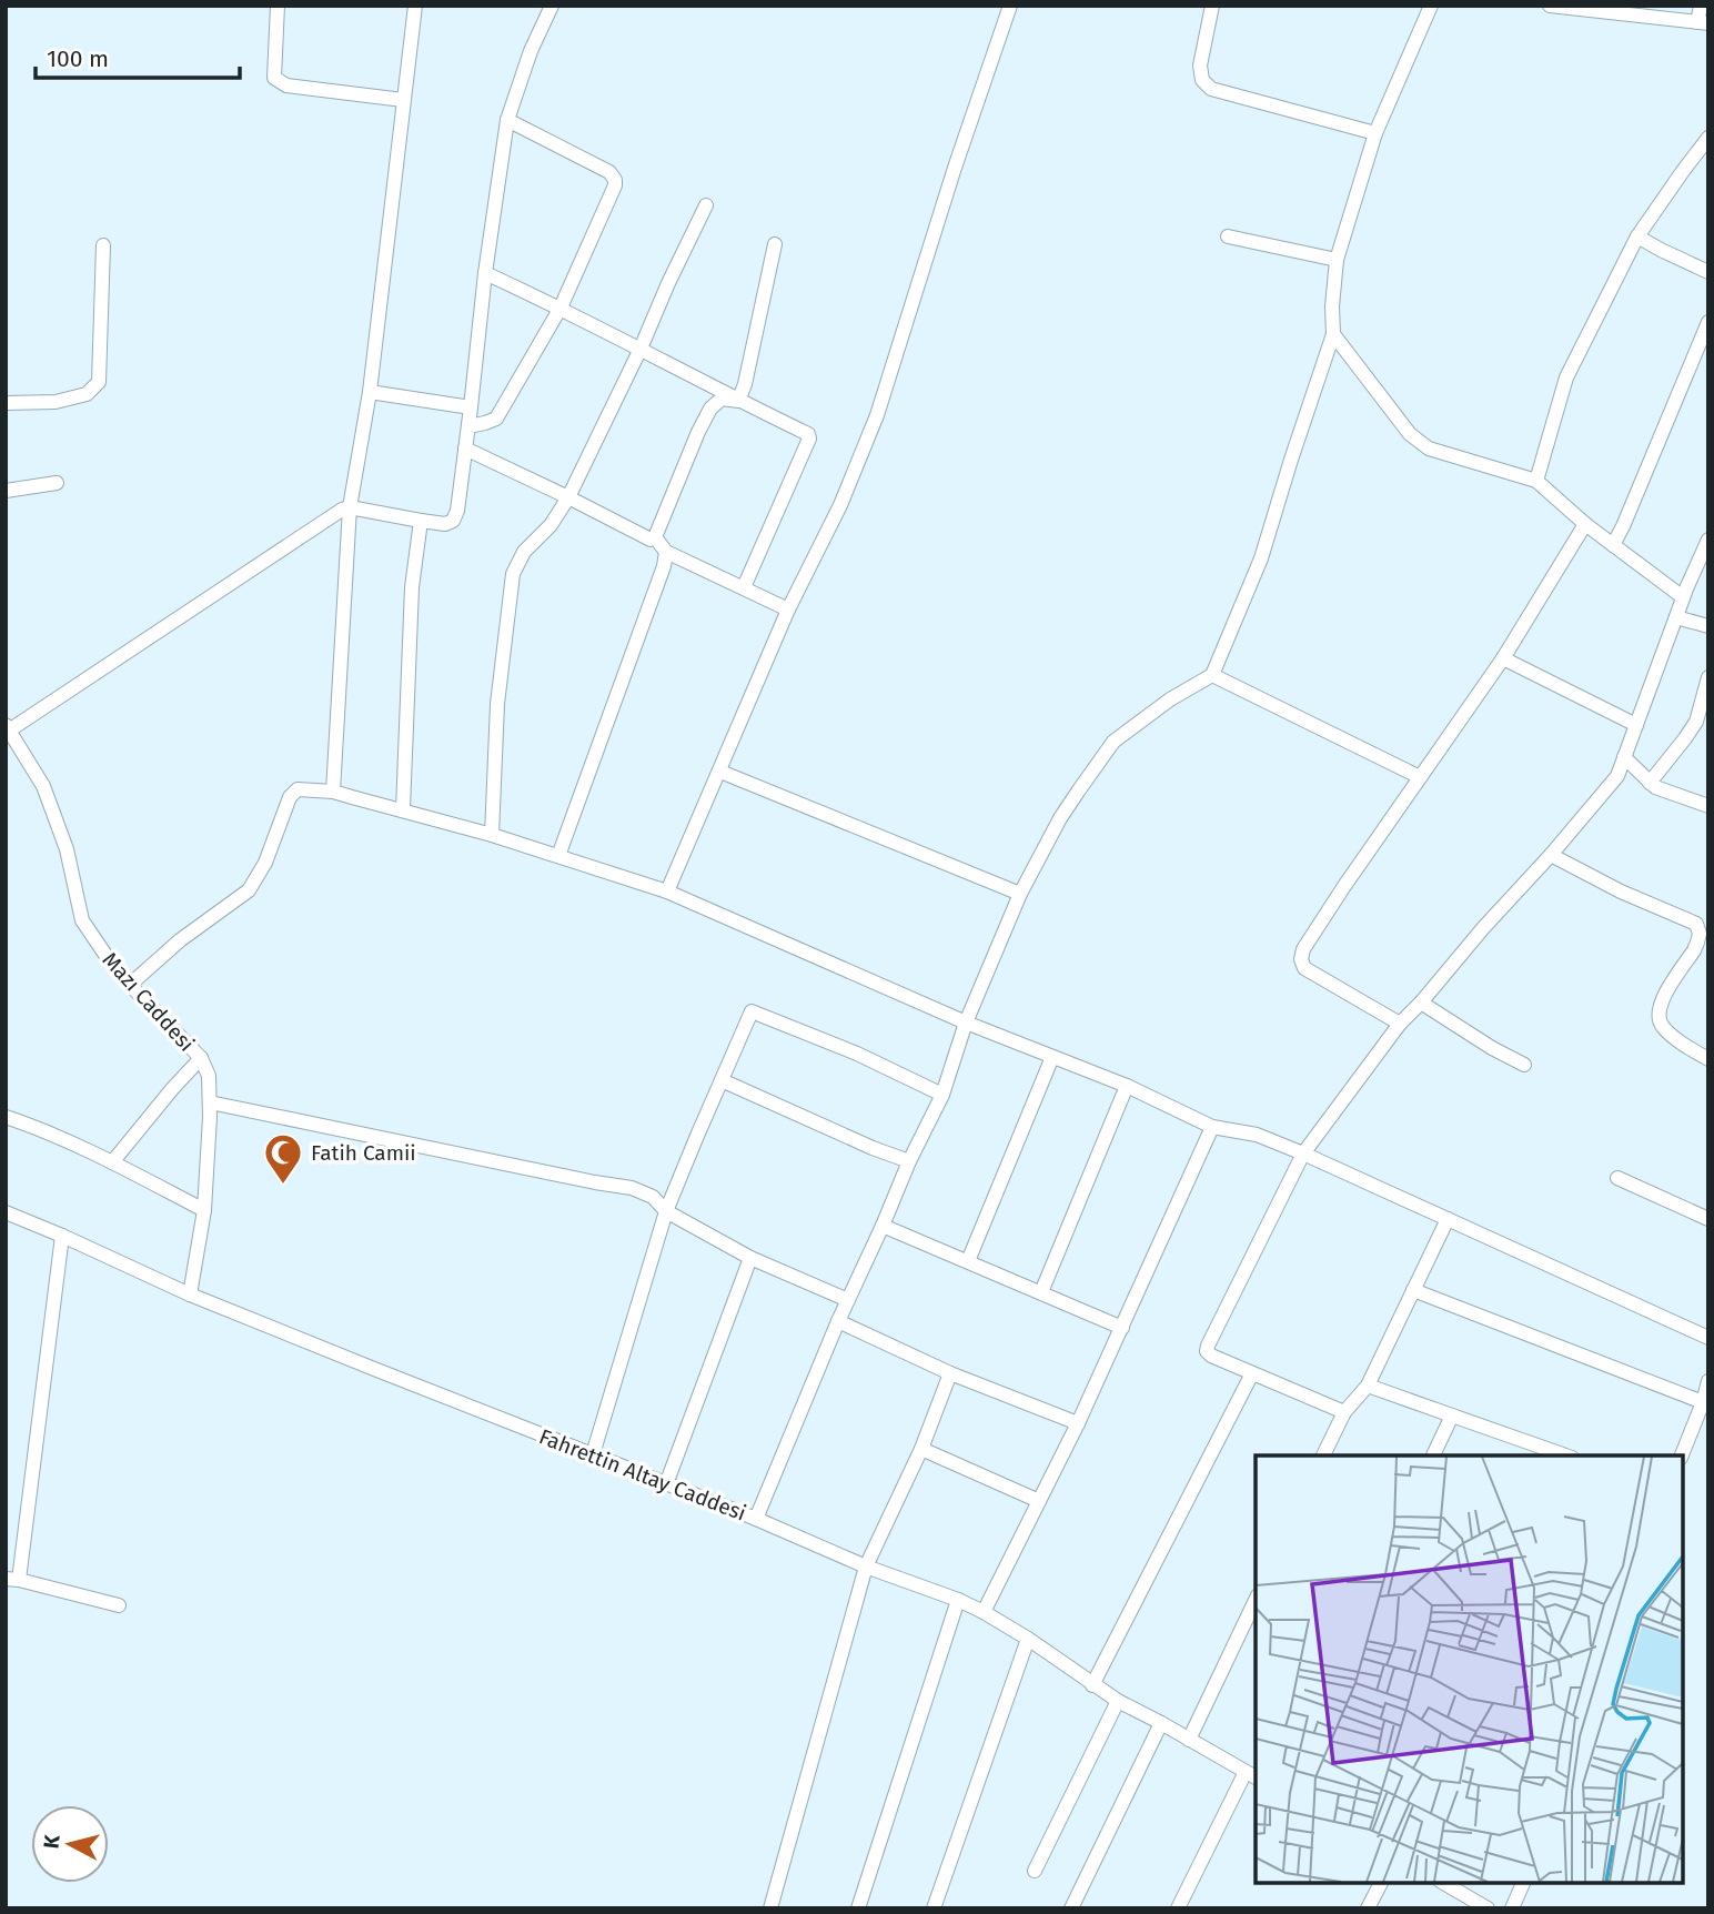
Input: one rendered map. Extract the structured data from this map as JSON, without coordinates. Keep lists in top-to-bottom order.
{
  "streets": {
    "street": ["Mazı Caddesi", "Fahrettin Altay Caddesi"]
  },
  "crossings": [
    ["Mazı Caddesi", "Fahrettin Altay Caddesi"]
  ],
  "places": {
    "mosque": ["Fatih Camii"]
  },
  "scale_bar": "100 m",
  "north": "left"
}
